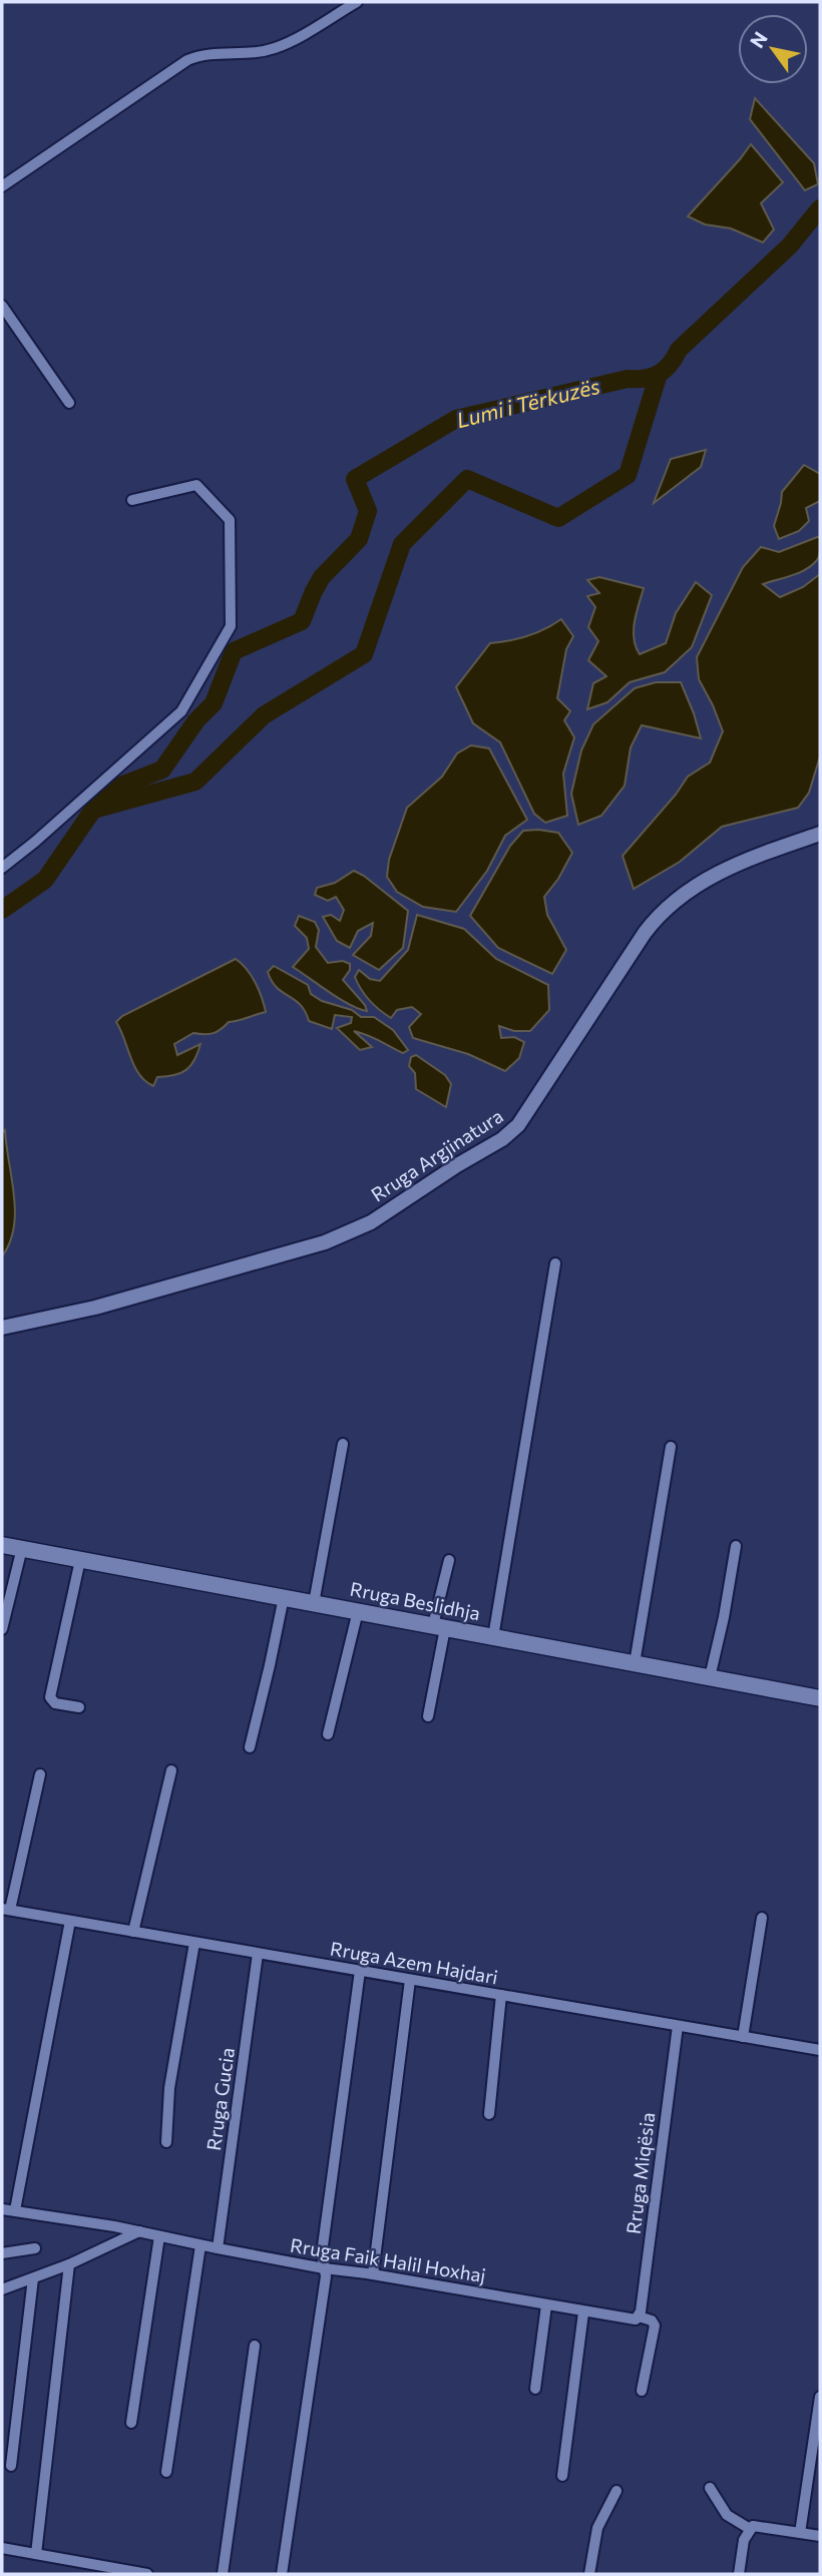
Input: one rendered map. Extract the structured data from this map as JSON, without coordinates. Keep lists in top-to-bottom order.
{
  "streets": {
    "main road": ["Rruga Beslidhja"],
    "street": [
      "Rruga Argjinatura",
      "Rruga Azem Hajdari",
      "Rruga Gucia",
      "Rruga Miqësia",
      "Rruga Faik Halil Hoxhaj"
    ]
  },
  "crossings": [
    ["Rruga Azem Hajdari", "Rruga Gucia"],
    ["Rruga Azem Hajdari", "Rruga Miqësia"],
    ["Rruga Gucia", "Rruga Faik Halil Hoxhaj"],
    ["Rruga Miqësia", "Rruga Faik Halil Hoxhaj"]
  ],
  "water": ["Lumi i Tërkuzës"],
  "north": "top left"
}
